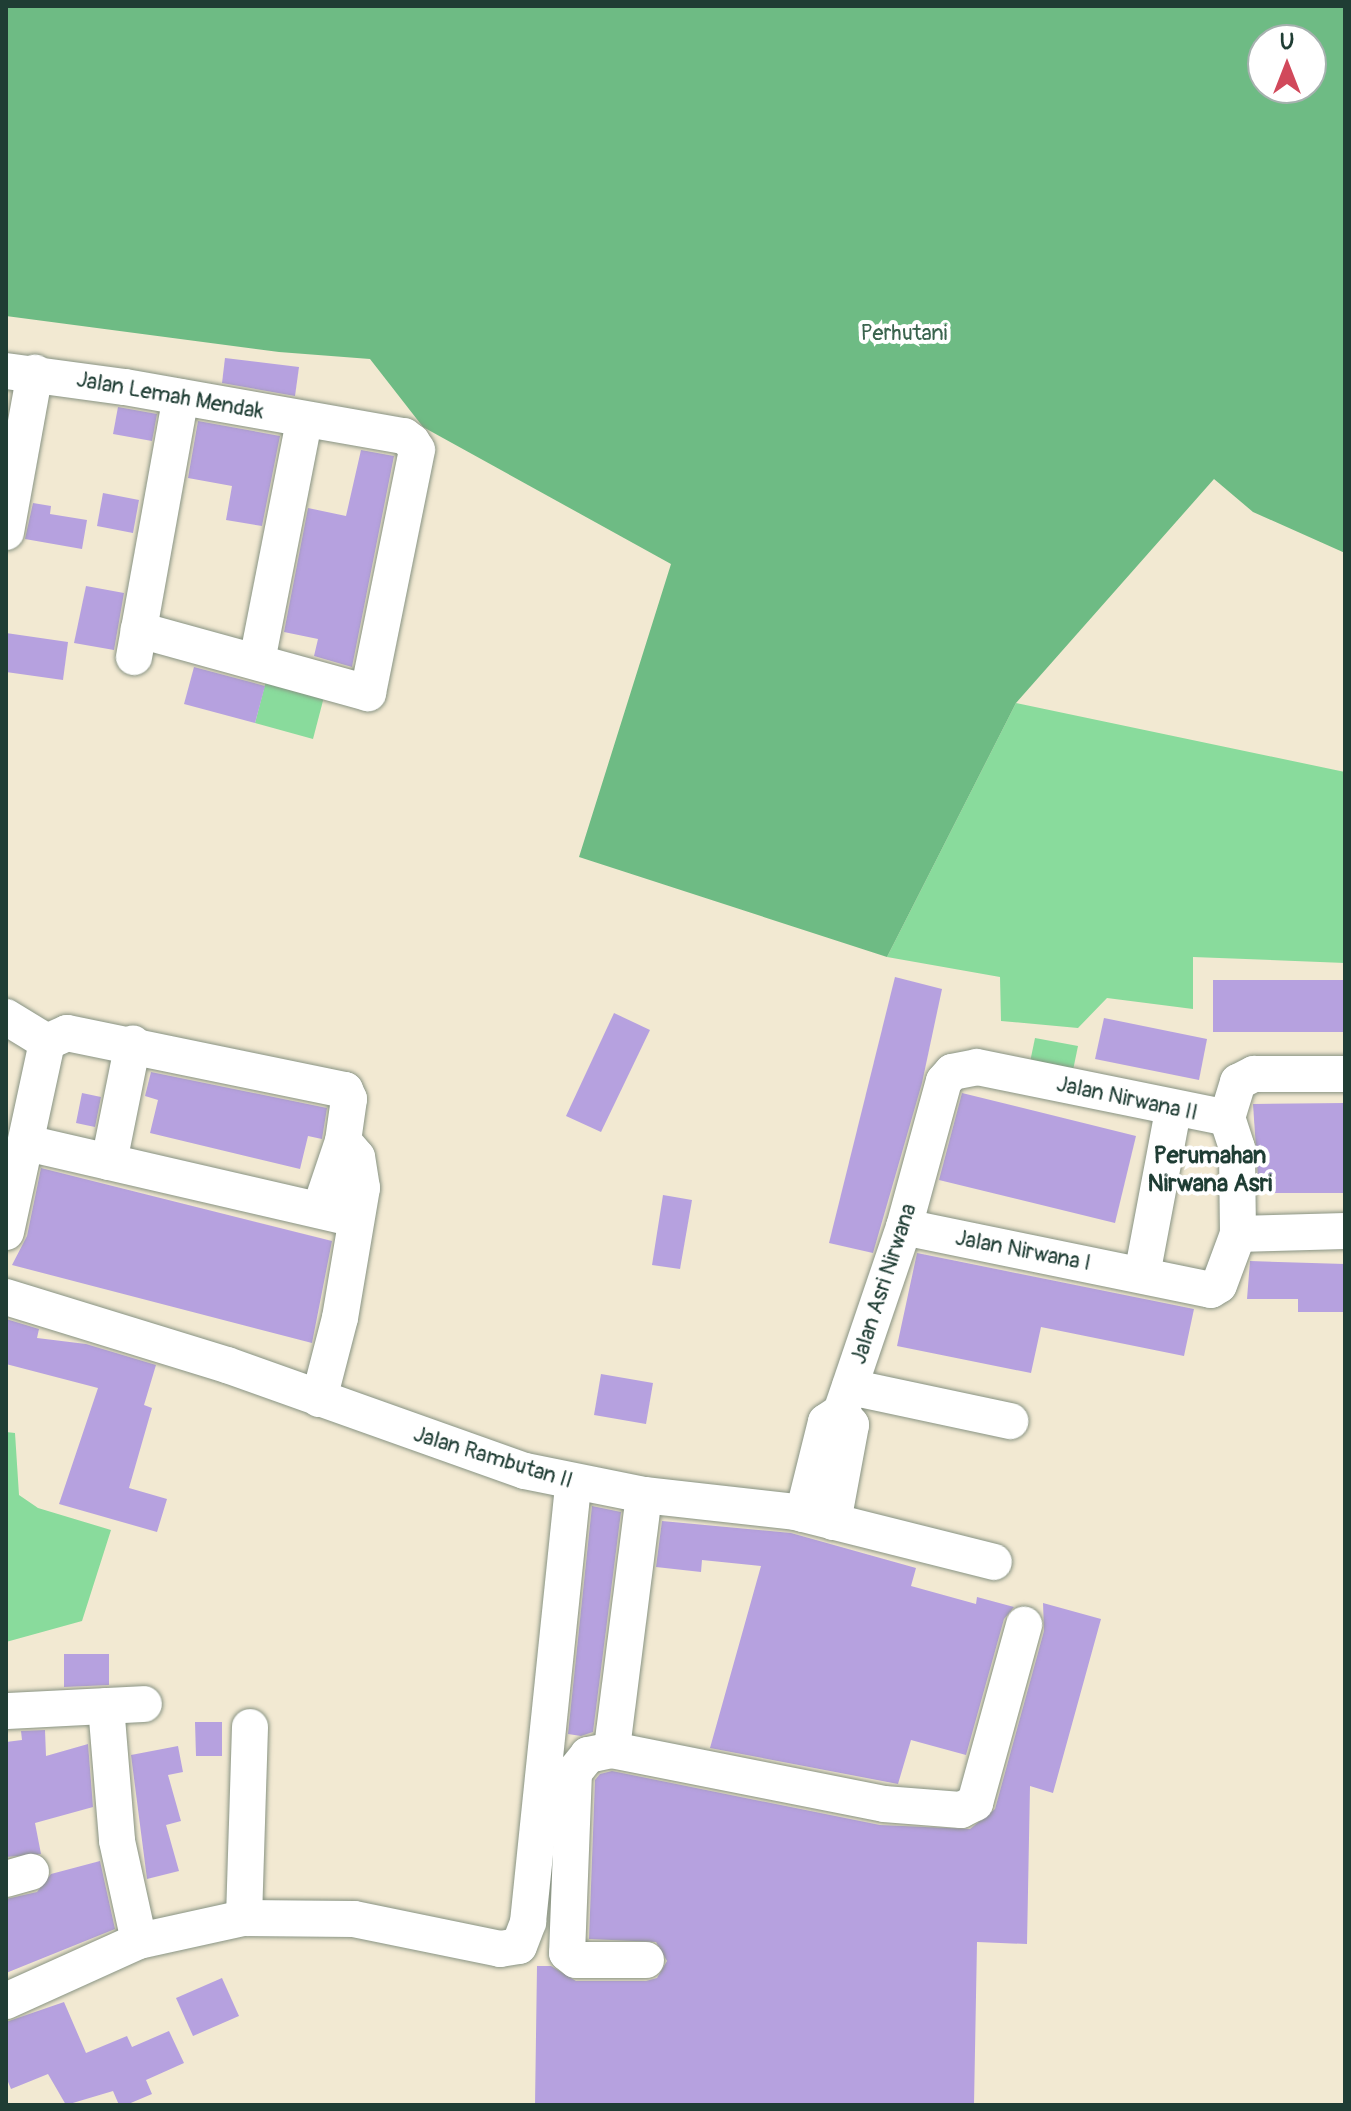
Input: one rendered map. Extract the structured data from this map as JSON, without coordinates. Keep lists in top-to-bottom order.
{
  "streets": {
    "street": [
      "Jalan Lemah Mendak",
      "Jalan Nirwana II",
      "Jalan Nirwana I",
      "Jalan Asri Nirwana",
      "Jalan Rambutan II"
    ]
  },
  "crossings": [
    ["Jalan Nirwana II", "Jalan Nirwana I"],
    ["Jalan Nirwana II", "Jalan Asri Nirwana"],
    ["Jalan Nirwana I", "Jalan Asri Nirwana"],
    ["Jalan Asri Nirwana", "Jalan Rambutan II"]
  ],
  "districts": ["Perumahan Nirwana Asri"],
  "parks": ["Perhutani"],
  "north": "top"
}
